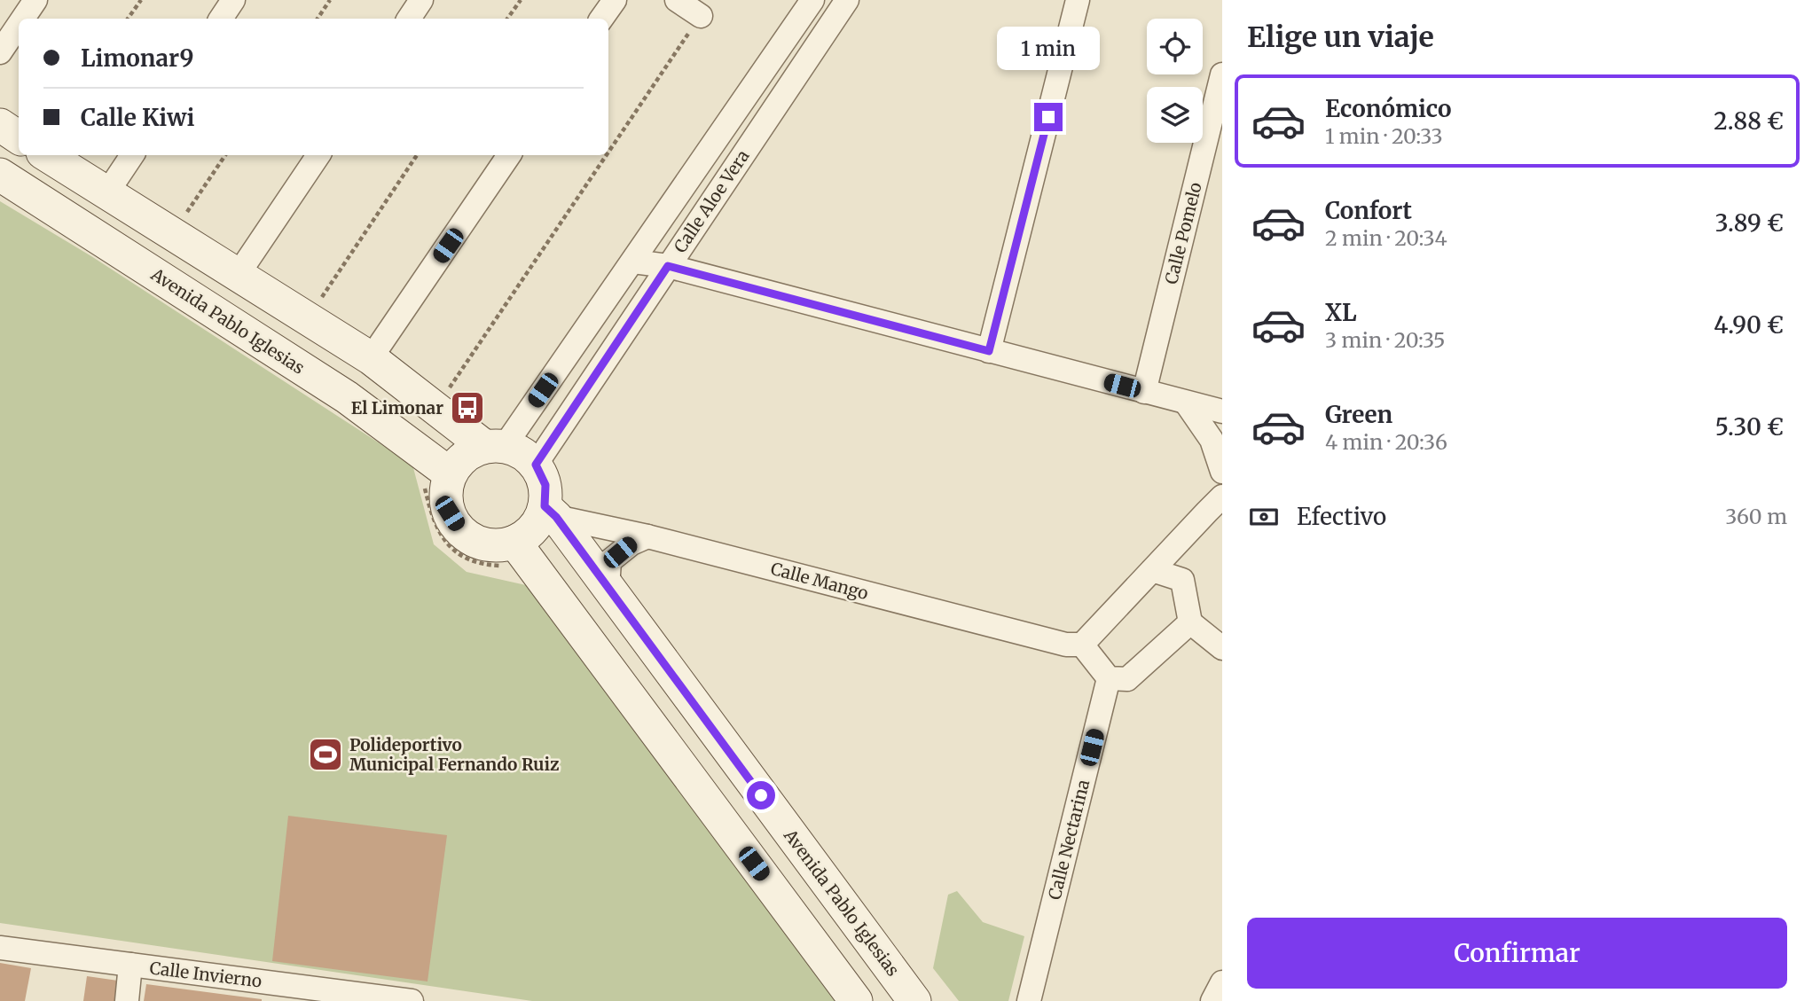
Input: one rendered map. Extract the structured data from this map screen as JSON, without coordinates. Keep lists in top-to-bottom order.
{
  "streets": {
    "street": [
      "Calle Aloe Vera",
      "Calle Pomelo",
      "Avenida Pablo Iglesias",
      "Calle Mango",
      "Calle Nectarina",
      "Calle Invierno"
    ]
  },
  "crossings": [
    ["Calle Aloe Vera", "Avenida Pablo Iglesias"],
    ["Calle Aloe Vera", "Calle Mango"],
    ["Avenida Pablo Iglesias", "Calle Mango"]
  ],
  "places": {
    "bus stop": ["El Limonar"],
    "sports": ["Polideportivo Municipal Fernando Ruiz"]
  },
  "page": {
    "heading": "Elige un viaje",
    "banner": ["Limonar9", "Calle Kiwi"],
    "bubble": "1 min",
    "list": [
      {
        "name": "Económico",
        "note": "1 min · 20:33",
        "value": "2.88 €"
      },
      {
        "name": "Confort",
        "note": "2 min · 20:34",
        "value": "3.89 €"
      },
      {
        "name": "XL",
        "note": "3 min · 20:35",
        "value": "4.90 €"
      },
      {
        "name": "Green",
        "note": "4 min · 20:36",
        "value": "5.30 €"
      }
    ],
    "pay": ["Efectivo", "360 m"],
    "buttons": "Confirmar"
  }
}
